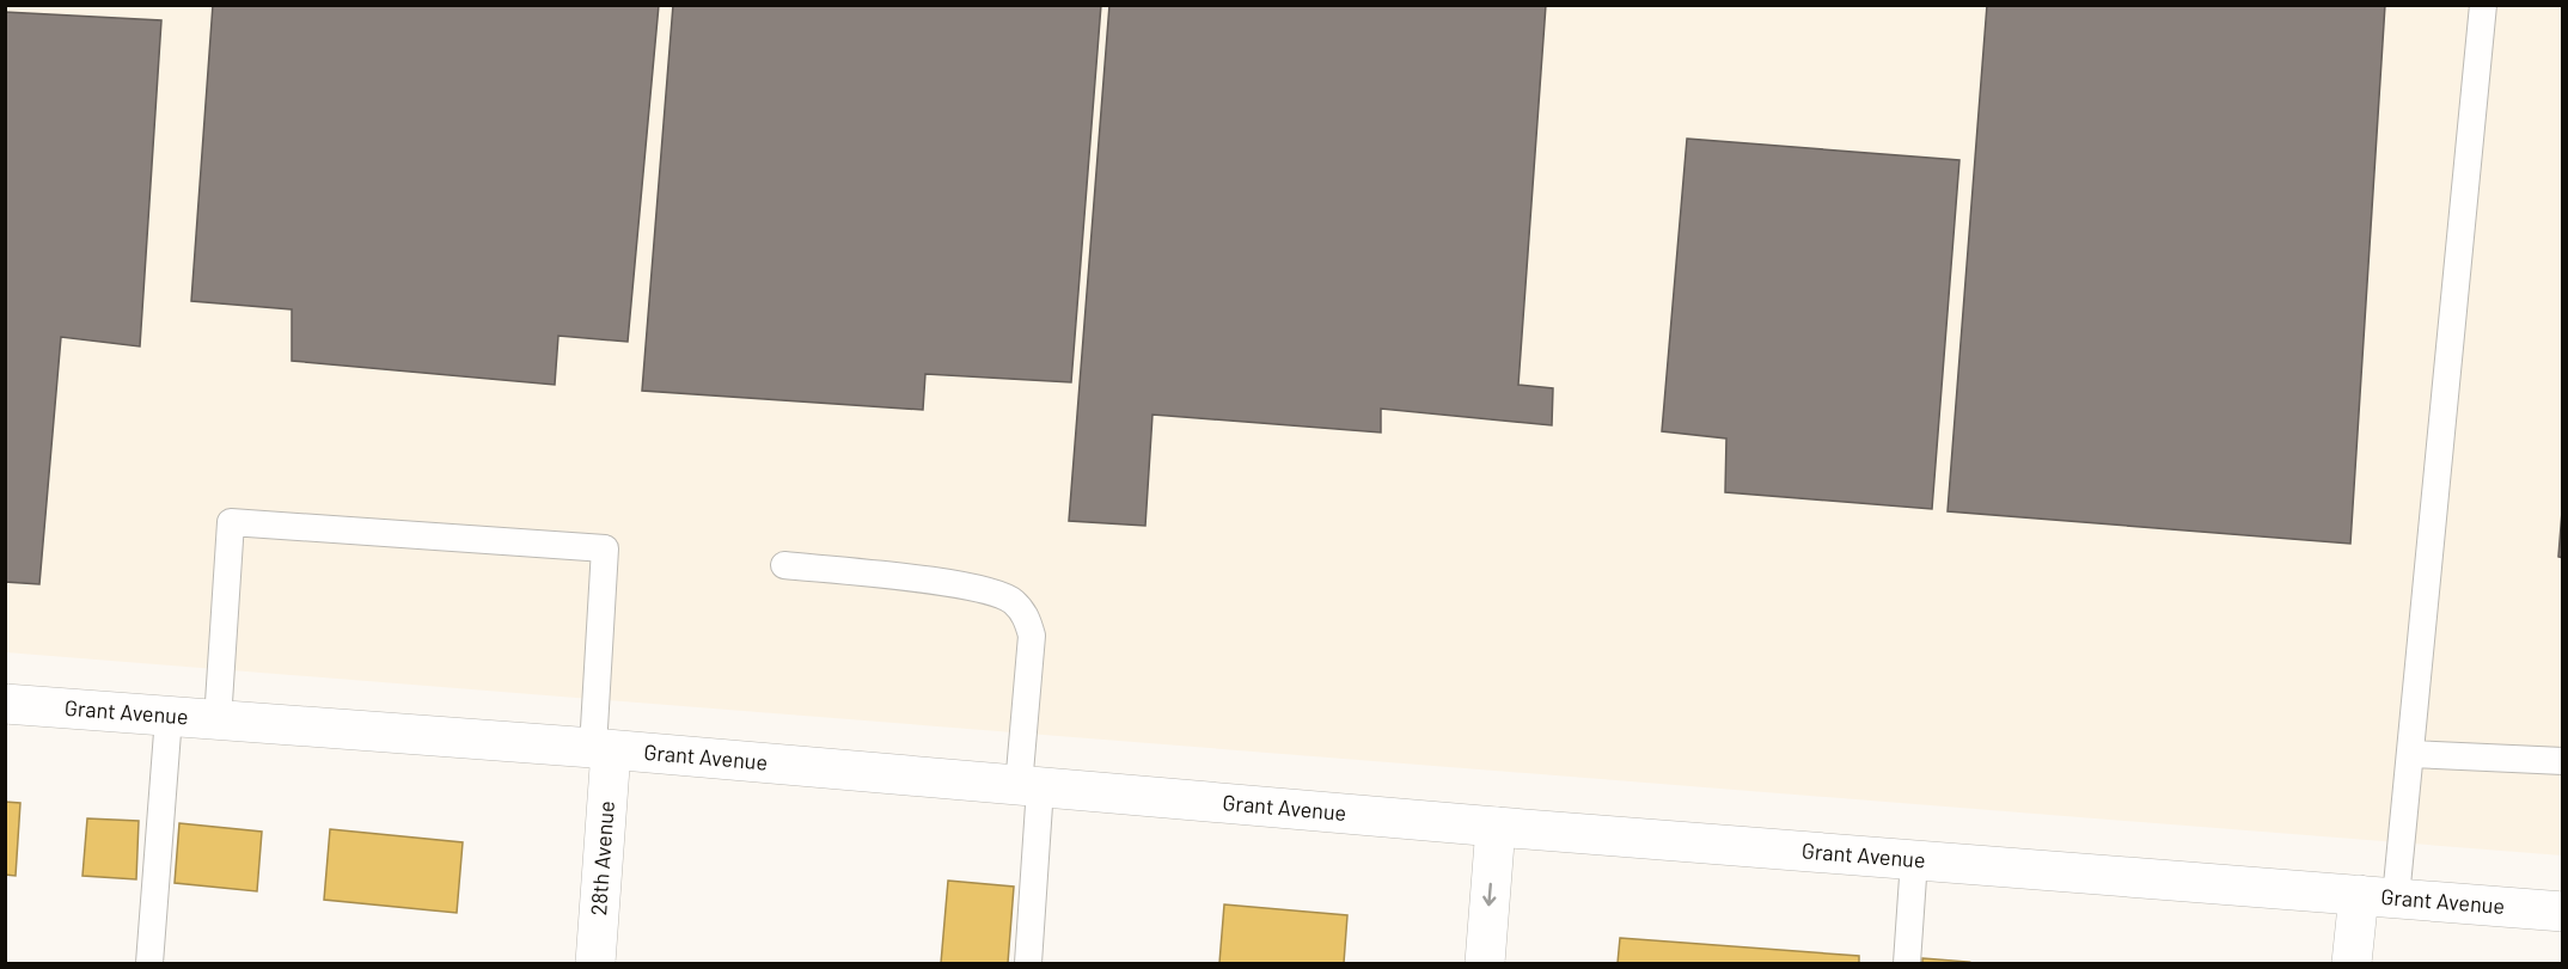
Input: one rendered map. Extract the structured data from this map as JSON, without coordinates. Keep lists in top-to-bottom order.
{
  "streets": {
    "street": ["Grant Avenue", "28th Avenue"]
  },
  "crossings": [
    ["Grant Avenue", "28th Avenue"]
  ]
}
